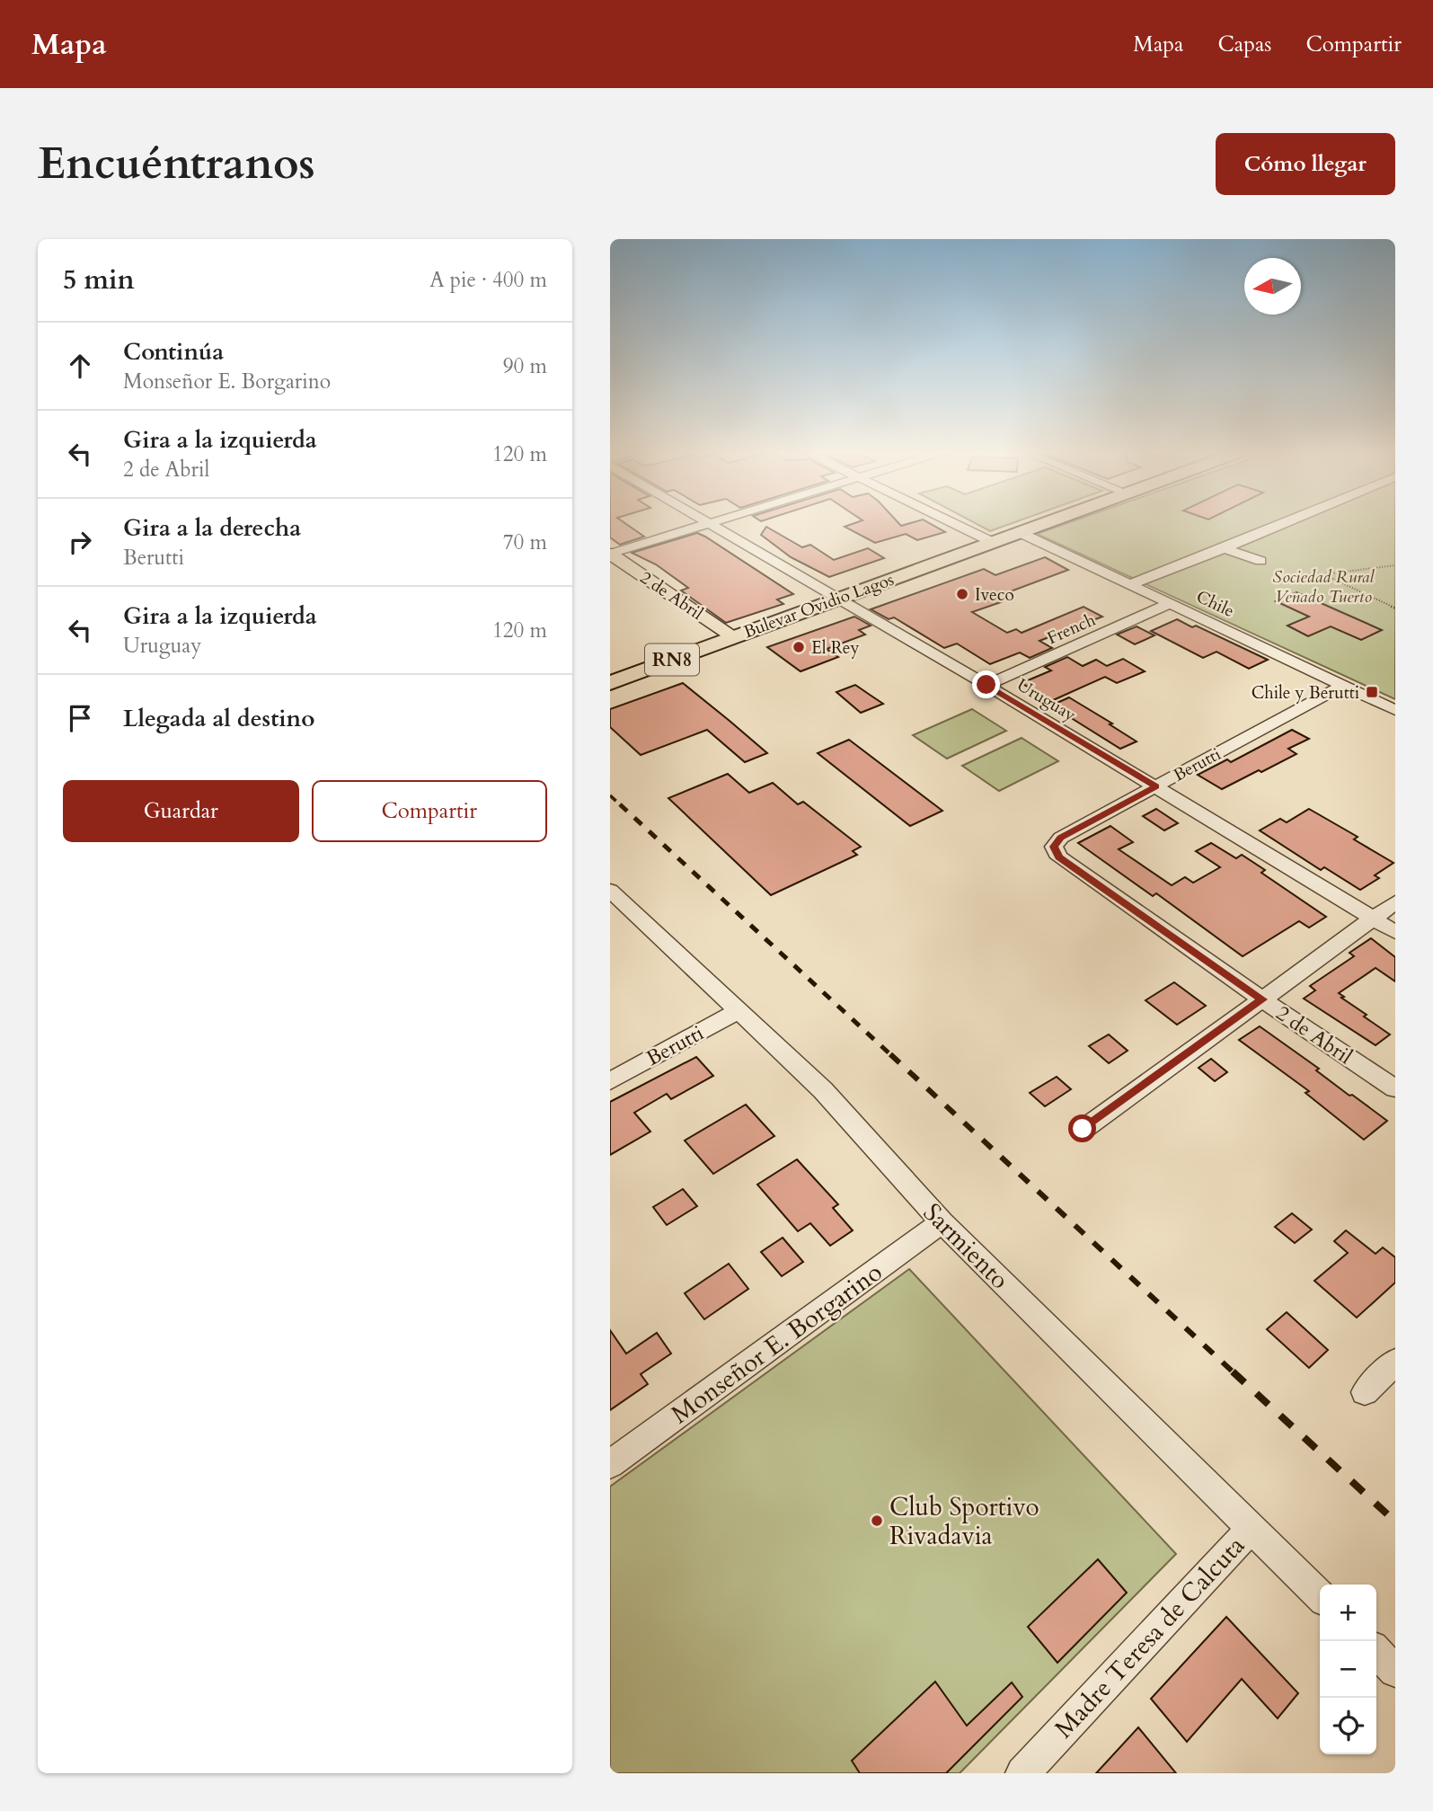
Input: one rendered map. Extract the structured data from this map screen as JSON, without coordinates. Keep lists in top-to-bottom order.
{
  "streets": {
    "highway": ["Bulevar Ovidio Lagos", "RN8"],
    "main road": ["2 de Abril"],
    "street": [
      "Chile",
      "French",
      "Uruguay",
      "Berutti",
      "Sarmiento",
      "Monseñor E. Borgarino",
      "Madre Teresa de Calcuta"
    ]
  },
  "crossings": [
    ["2 de Abril", "Bulevar Ovidio Lagos"],
    ["2 de Abril", "Berutti"],
    ["Chile", "Bulevar Ovidio Lagos"],
    ["Chile", "French"],
    ["Chile", "Berutti"],
    ["Bulevar Ovidio Lagos", "Uruguay"],
    ["French", "Uruguay"],
    ["Uruguay", "Berutti"],
    ["Berutti", "Sarmiento"],
    ["Sarmiento", "Monseñor E. Borgarino"],
    ["Sarmiento", "Madre Teresa de Calcuta"]
  ],
  "parks": ["Sociedad Rural Venado Tuerto"],
  "places": {
    "other": ["Iveco", "El Rey", "Club Sportivo Rivadavia"],
    "transit": ["Chile y Berutti"]
  },
  "north": "left",
  "page": {
    "header": "Mapa",
    "nav": ["Mapa", "Capas", "Compartir"],
    "buttons": [
      "Cómo llegar",
      ["Guardar", "Compartir"]
    ],
    "title": "Encuéntranos",
    "heading": ["5 min", "A pie · 400 m"],
    "list": [
      ["Continúa", "Monseñor E. Borgarino", "90 m"],
      ["Gira a la izquierda", "2 de Abril", "120 m"],
      ["Gira a la derecha", "Berutti", "70 m"],
      ["Gira a la izquierda", "Uruguay", "120 m"],
      "Llegada al destino"
    ],
    "map_buttons": ["+", "−"]
  }
}
